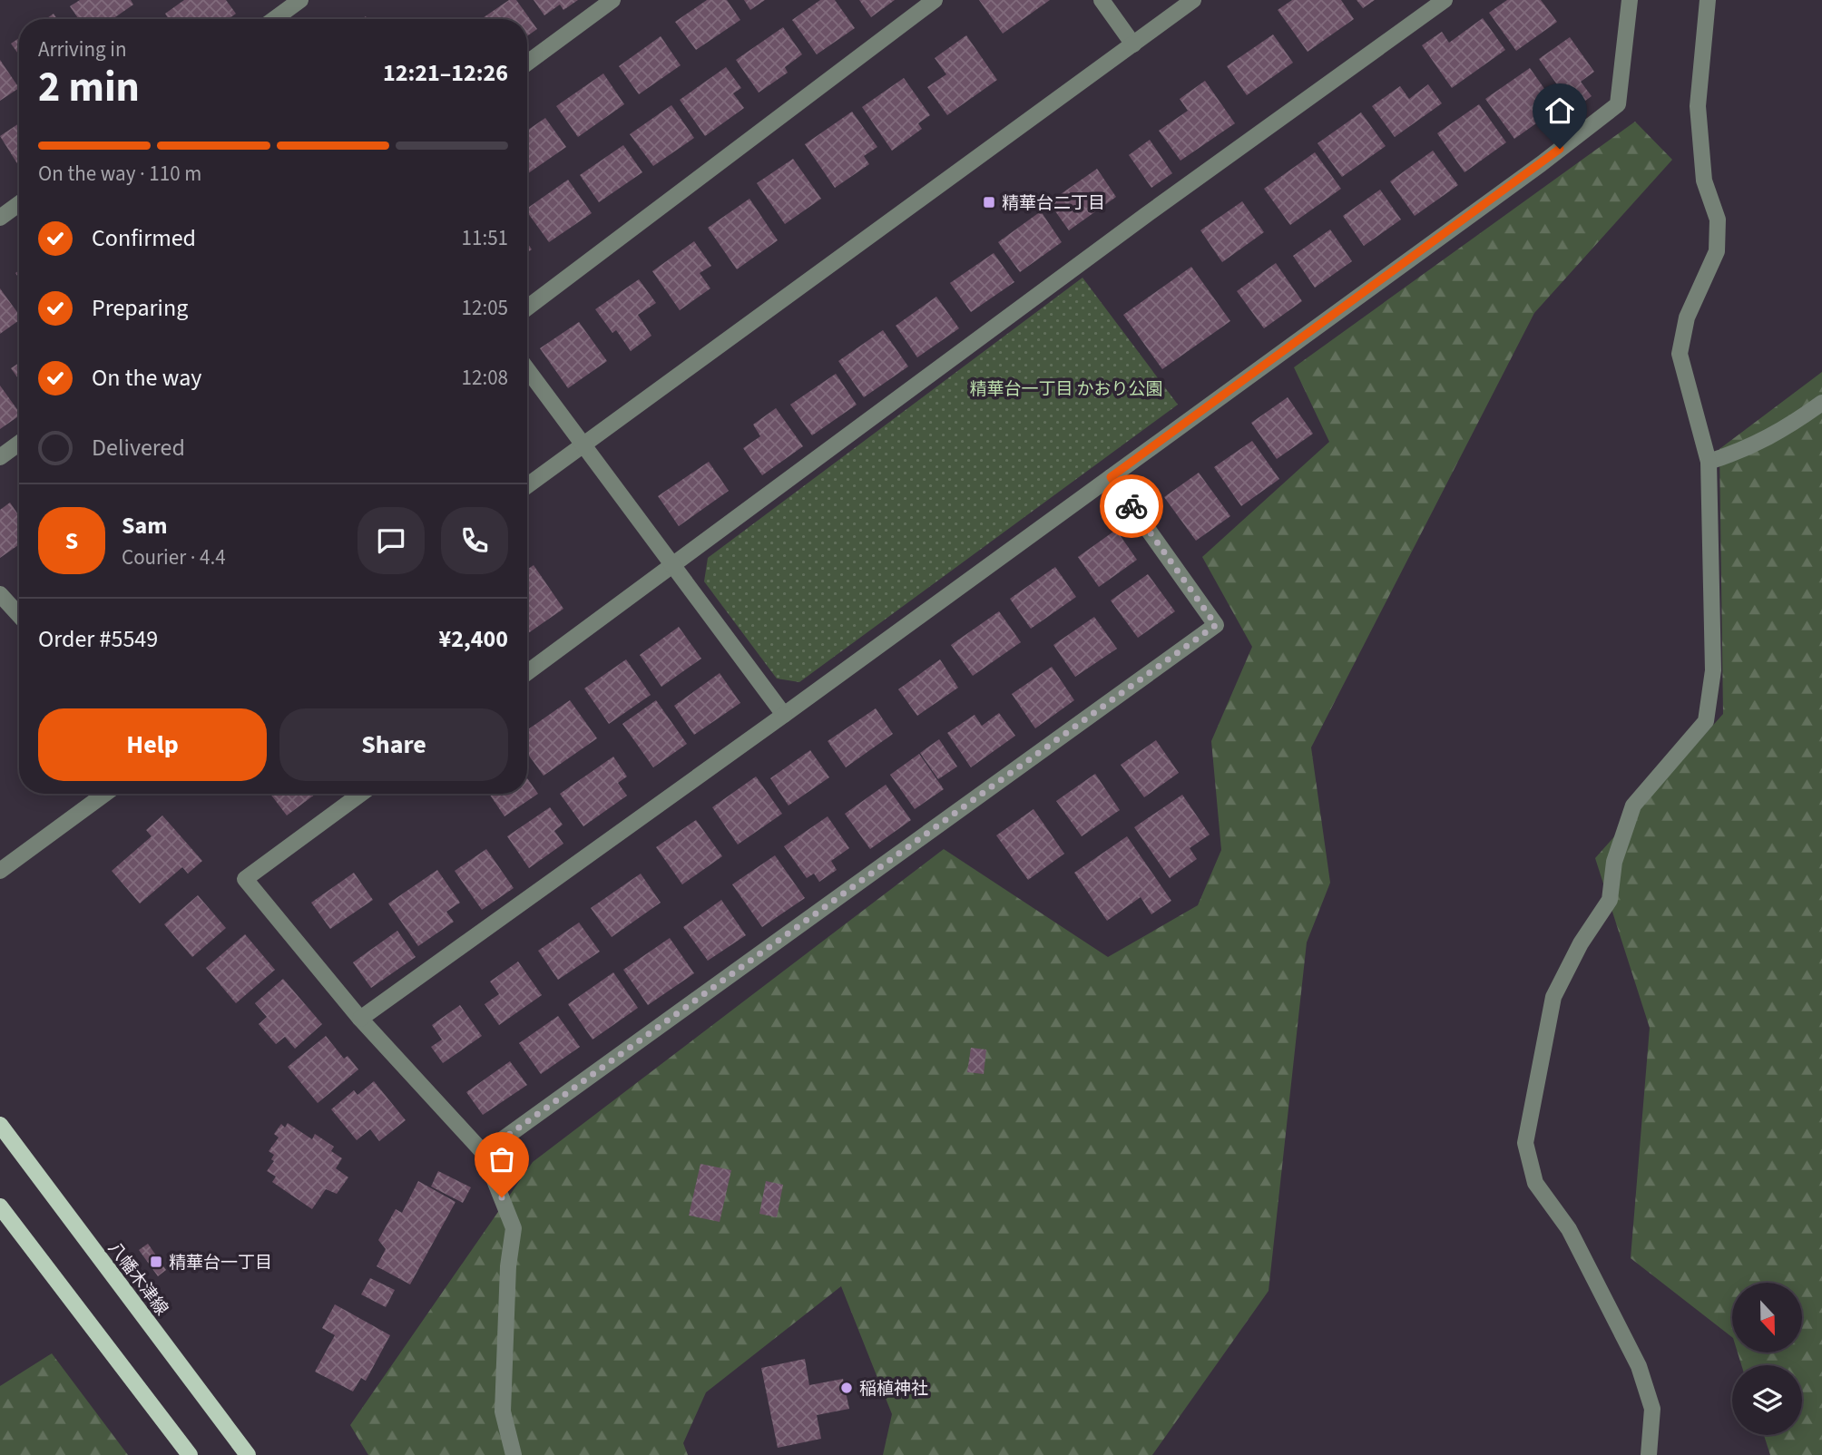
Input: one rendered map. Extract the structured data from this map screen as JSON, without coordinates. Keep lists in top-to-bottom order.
{
  "streets": {
    "main road": ["八幡木津線"]
  },
  "parks": ["精華台一丁目 かおり公園"],
  "places": {
    "transit": ["精華台二丁目", "精華台一丁目"],
    "other": ["稲植神社"]
  },
  "north": "bottom",
  "page": {
    "heading": ["2 min", "Arriving in", "12:21–12:26"],
    "panel": [
      "Sam",
      "Courier · 4.4",
      "Order #5549",
      "¥2,400"
    ],
    "bar": "On the way · 110 m",
    "list": [
      ["Confirmed", "11:51"],
      ["Preparing", "12:05"],
      ["On the way", "12:08"],
      "Delivered"
    ],
    "round": "S",
    "buttons": ["Help", "Share"]
  }
}
